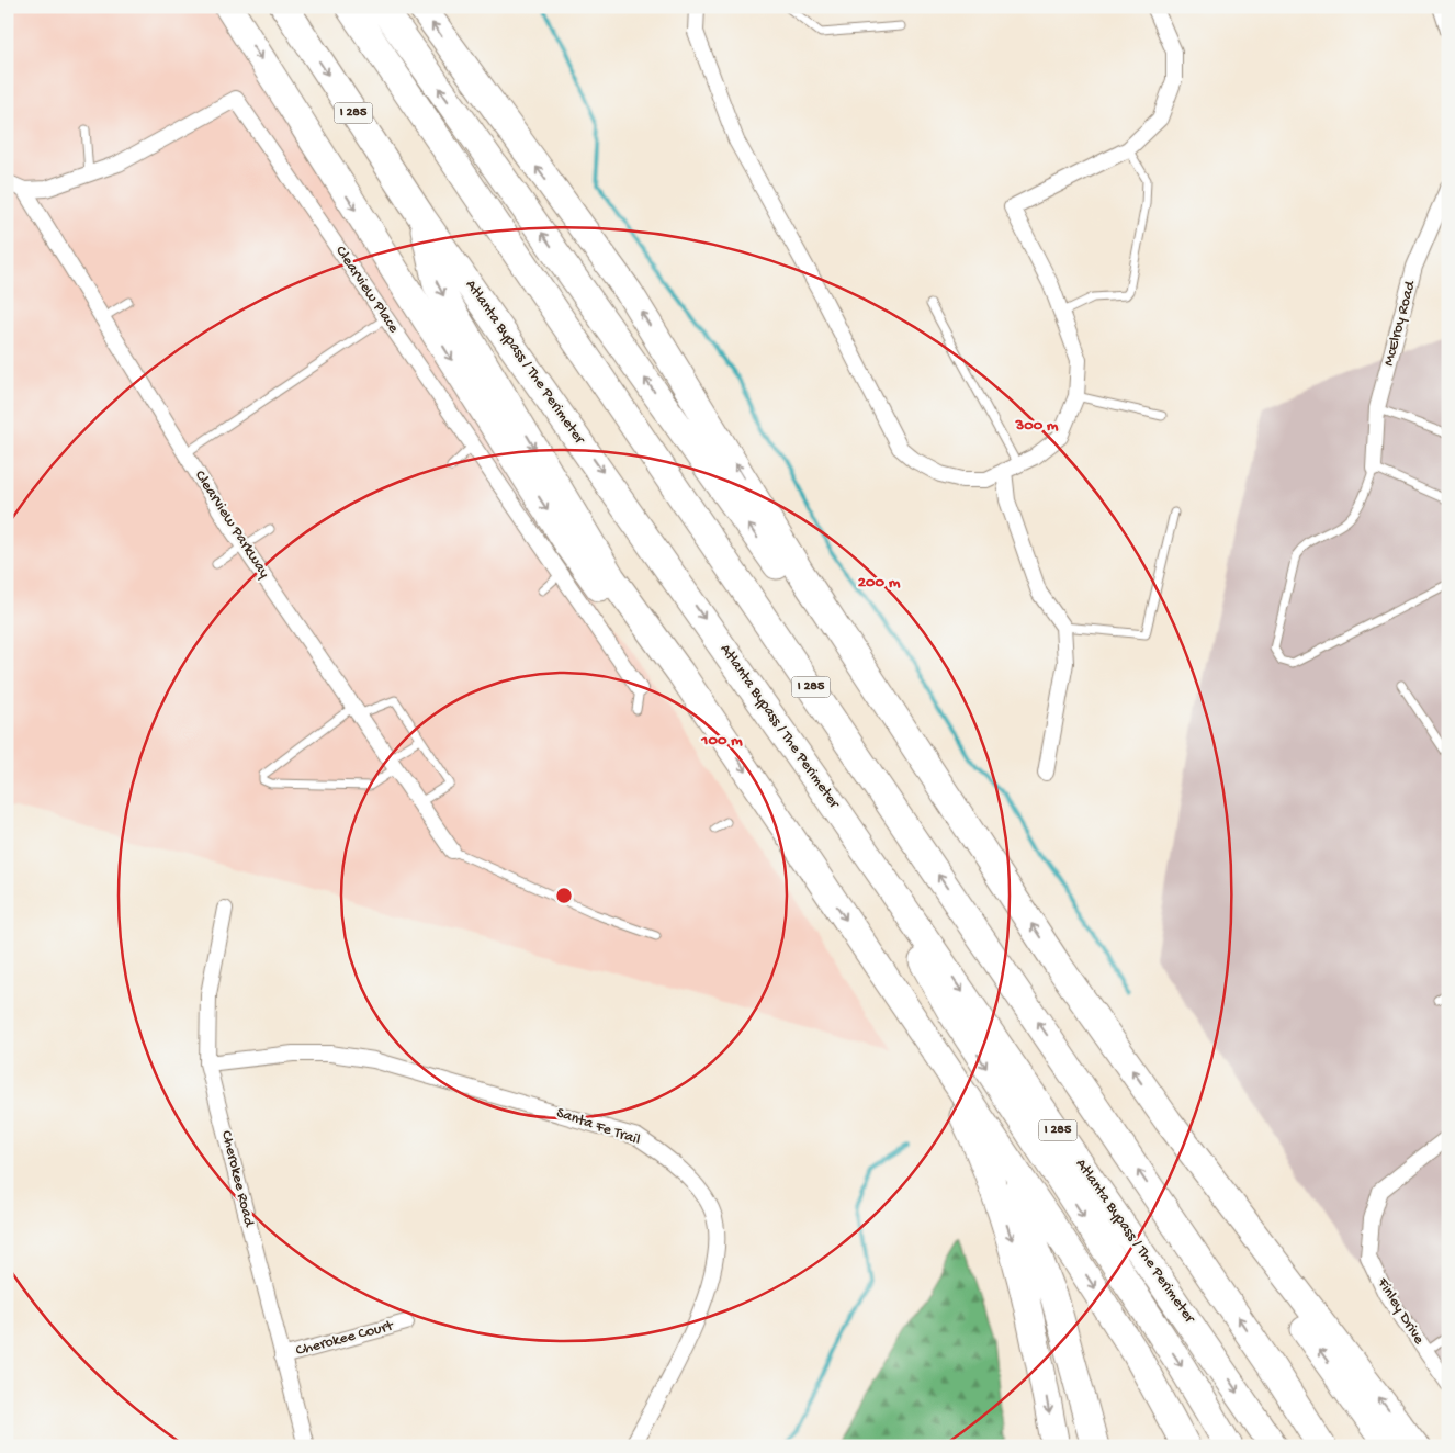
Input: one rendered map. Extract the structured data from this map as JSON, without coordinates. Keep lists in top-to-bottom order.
{
  "streets": {
    "highway": ["I 285", "Atlanta Bypass / The Perimeter"],
    "street": [
      "Clearview Place",
      "McElroy Road",
      "Clearview Parkway",
      "Santa Fe Trail",
      "Cherokee Road",
      "Finley Drive",
      "Cherokee Court"
    ]
  },
  "crossings": [
    ["Clearview Place", "Clearview Parkway"],
    ["Santa Fe Trail", "Cherokee Road"],
    ["Cherokee Road", "Cherokee Court"]
  ],
  "rings": ["300 m", "200 m", "100 m"]
}
